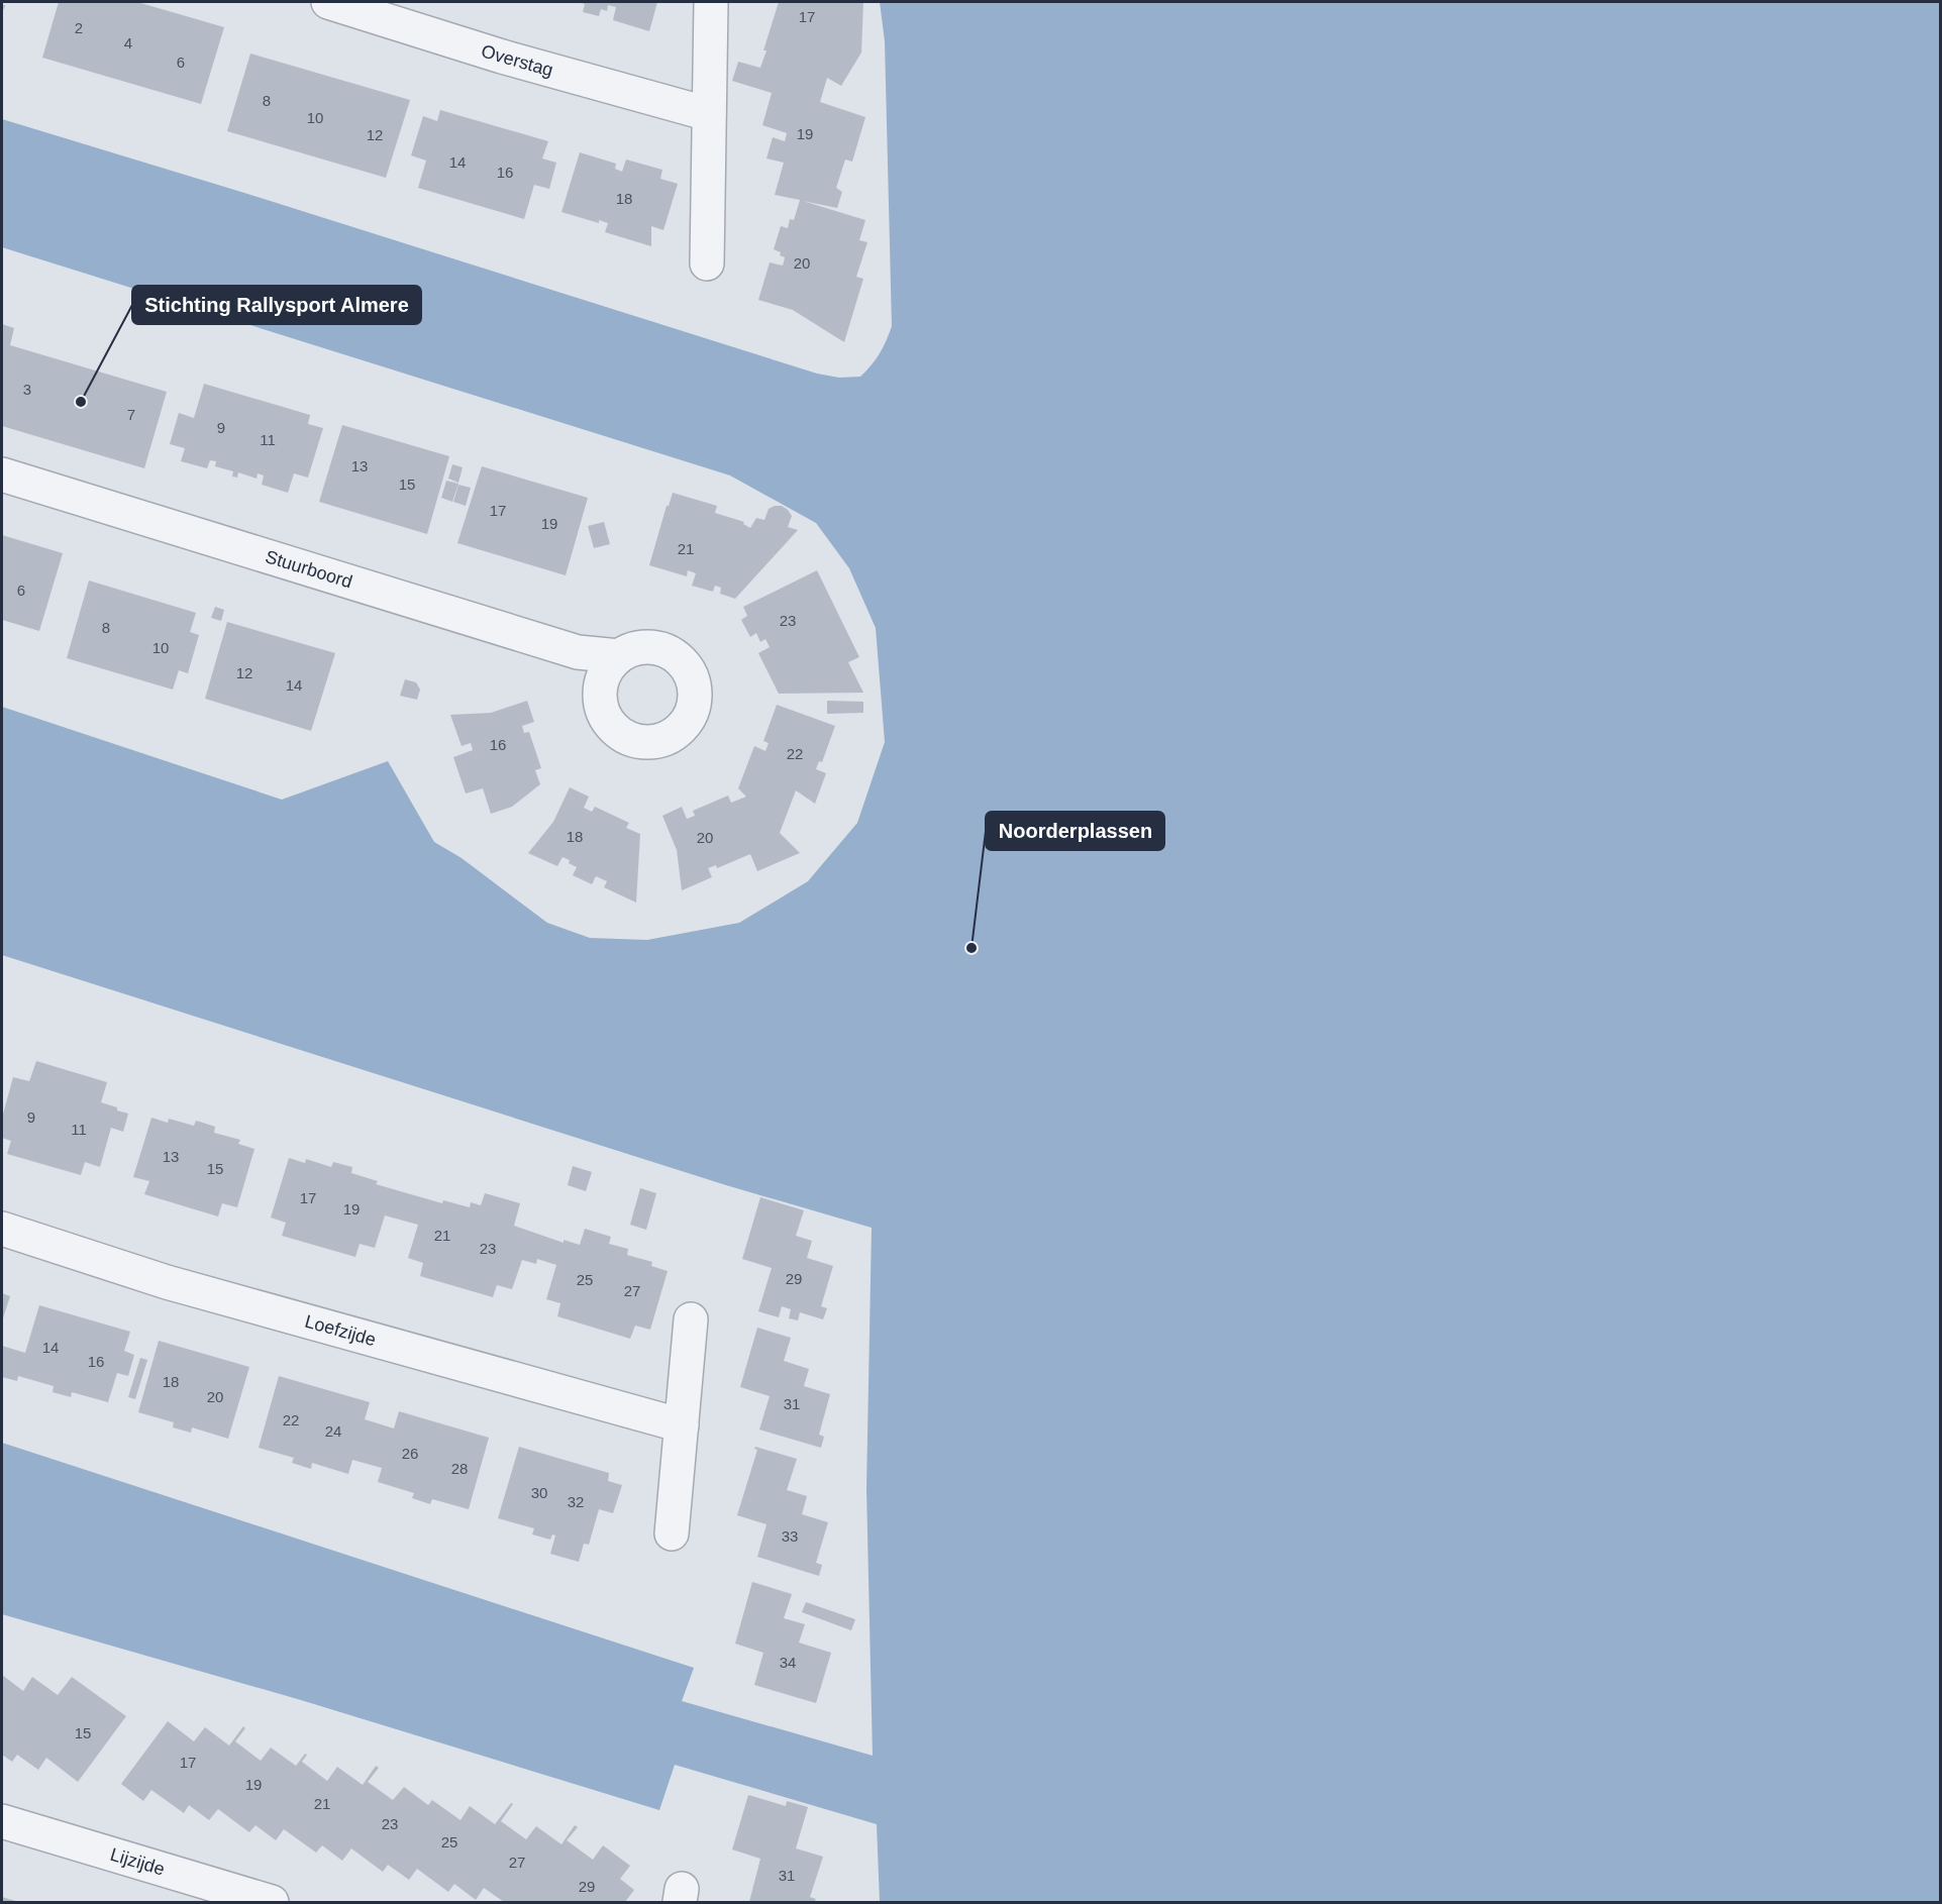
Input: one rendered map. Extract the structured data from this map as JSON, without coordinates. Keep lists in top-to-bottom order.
{
  "streets": {
    "street": [
      "Overstag",
      "Stuurboord",
      "Loefzijde",
      "Lijzijde"
    ]
  },
  "places": ["Stichting Rallysport Almere", "Noorderplassen"],
  "house_numbers": [
    "17",
    "2",
    "4",
    "6",
    "8",
    "10",
    "19",
    "12",
    "14",
    "16",
    "18",
    "20",
    "3",
    "7",
    "9",
    "11",
    "13",
    "15",
    "17",
    "19",
    "21",
    "6",
    "23",
    "8",
    "10",
    "12",
    "14",
    "16",
    "22",
    "18",
    "20",
    "9",
    "11",
    "13",
    "15",
    "17",
    "19",
    "21",
    "23",
    "29",
    "25",
    "27",
    "14",
    "16",
    "18",
    "20",
    "31",
    "22",
    "24",
    "26",
    "28",
    "30",
    "32",
    "33",
    "34",
    "15",
    "17",
    "19",
    "21",
    "23",
    "25",
    "27",
    "31",
    "29"
  ]
}
